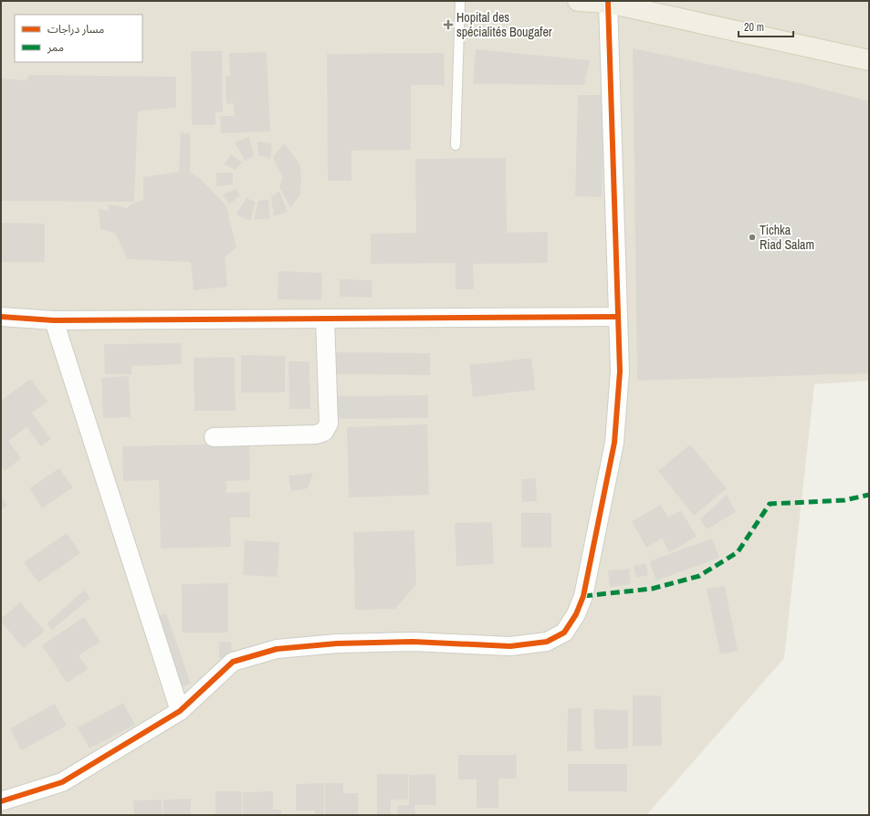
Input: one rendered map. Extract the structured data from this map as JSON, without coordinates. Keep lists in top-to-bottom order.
{
  "places": {
    "health": ["Hopital des spécialités Bougafer"],
    "other": ["Tichka Riad Salam"]
  },
  "legend": ["مسار دراجات", "ممر"],
  "scale_bar": "20 m"
}
